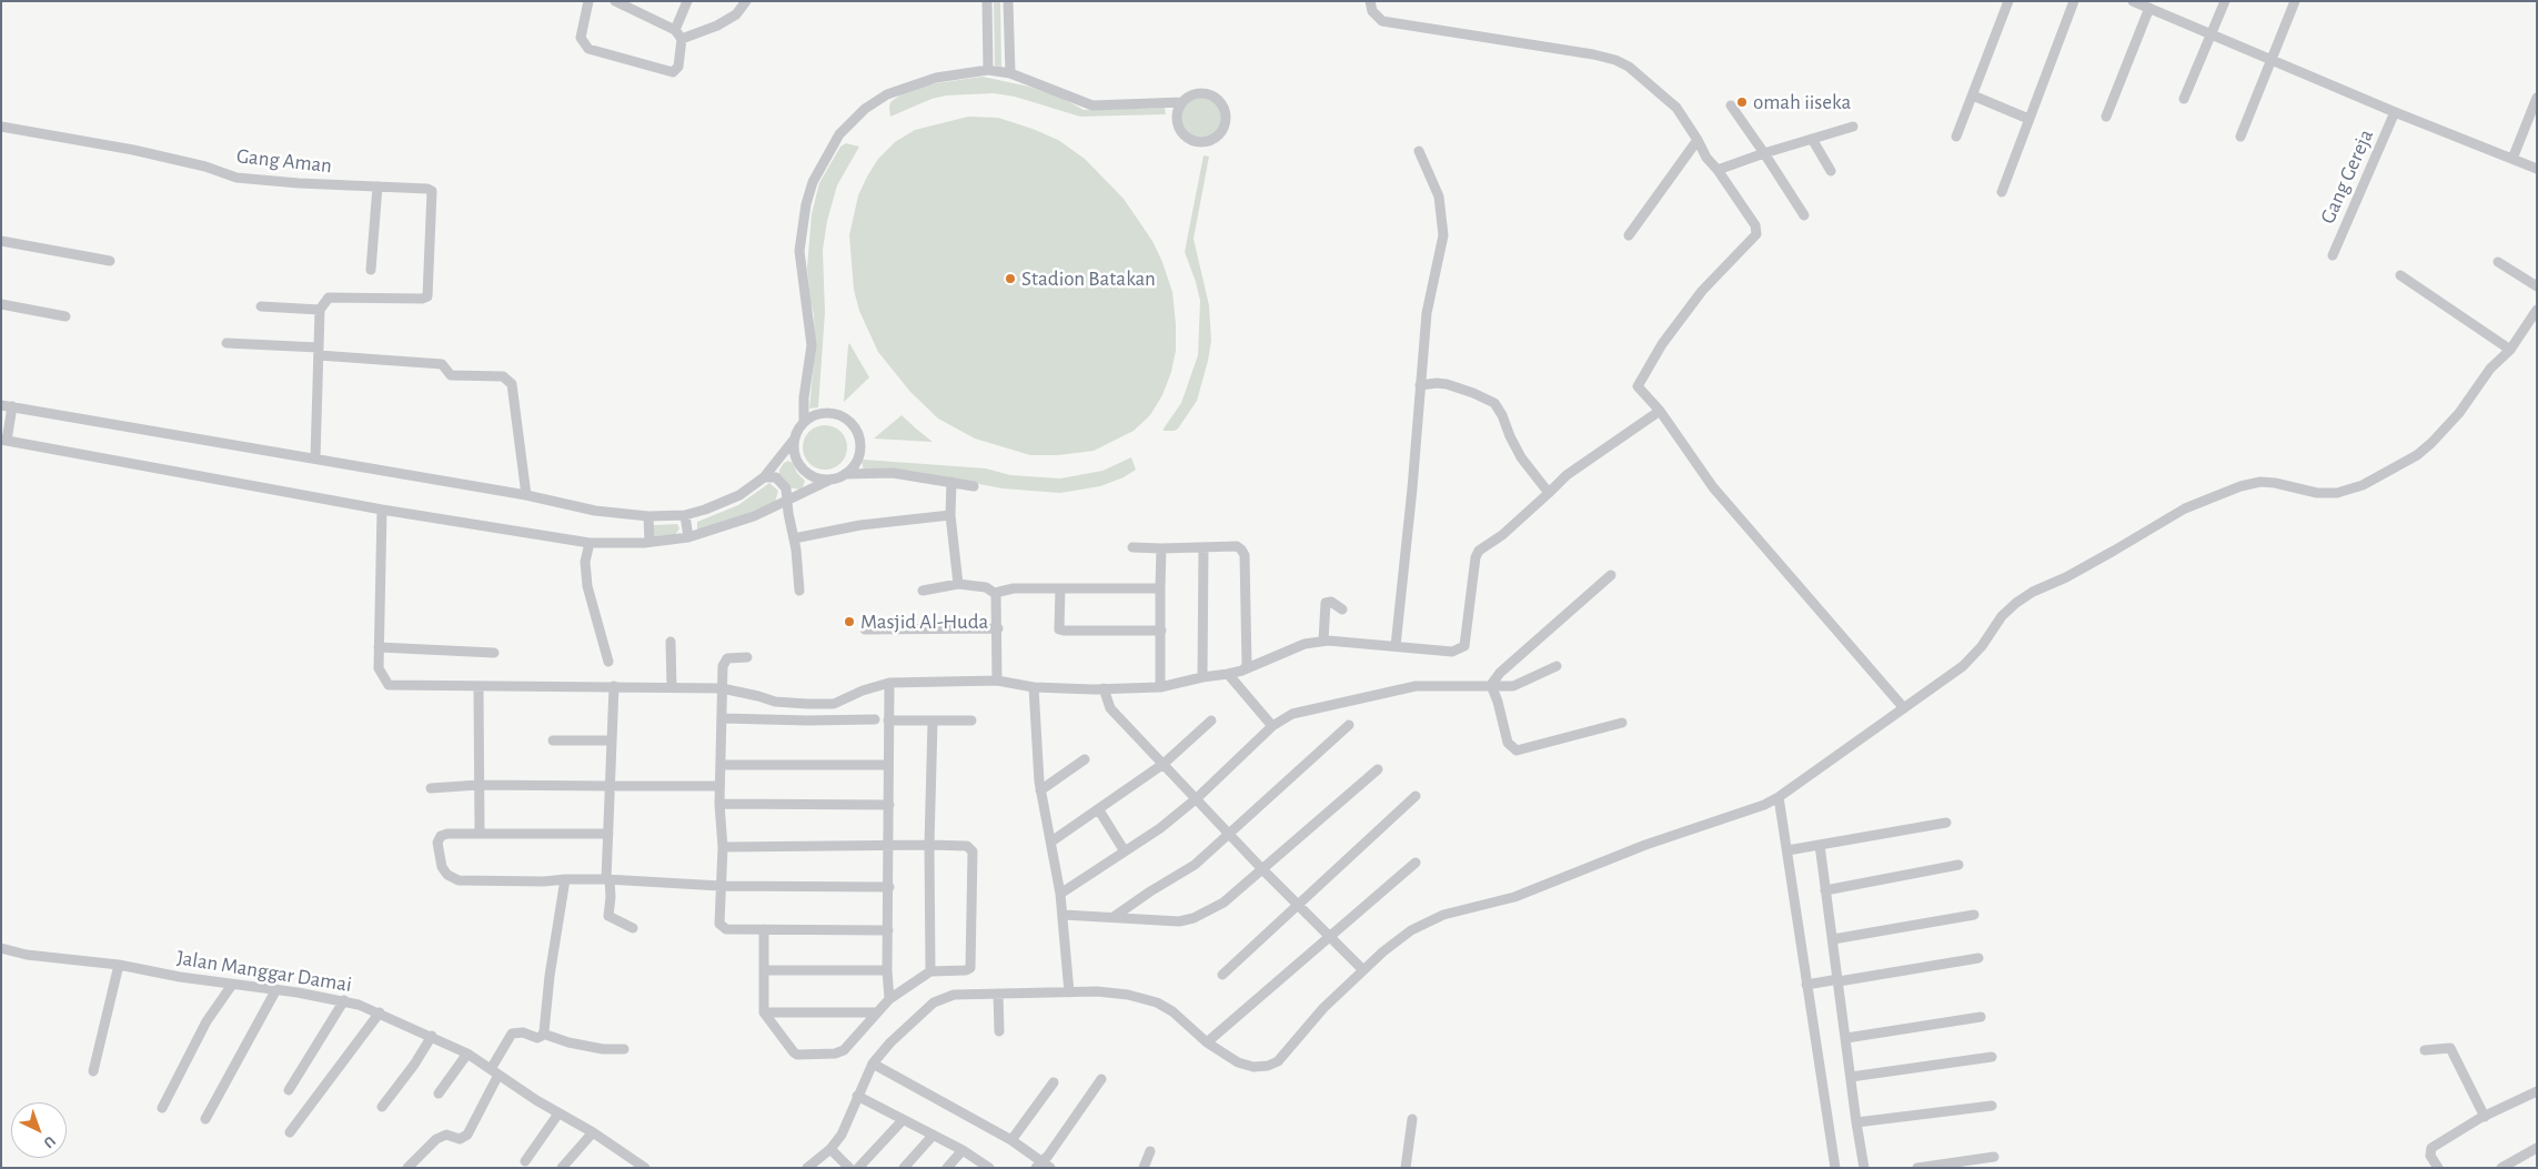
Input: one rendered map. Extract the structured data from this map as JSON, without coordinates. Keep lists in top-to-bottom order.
{
  "streets": {
    "street": ["Gang Aman", "Gang Gereja", "Jalan Manggar Damai"]
  },
  "places": ["omah iiseka", "Stadion Batakan", "Masjid Al-Huda"],
  "north": "bottom right"
}
